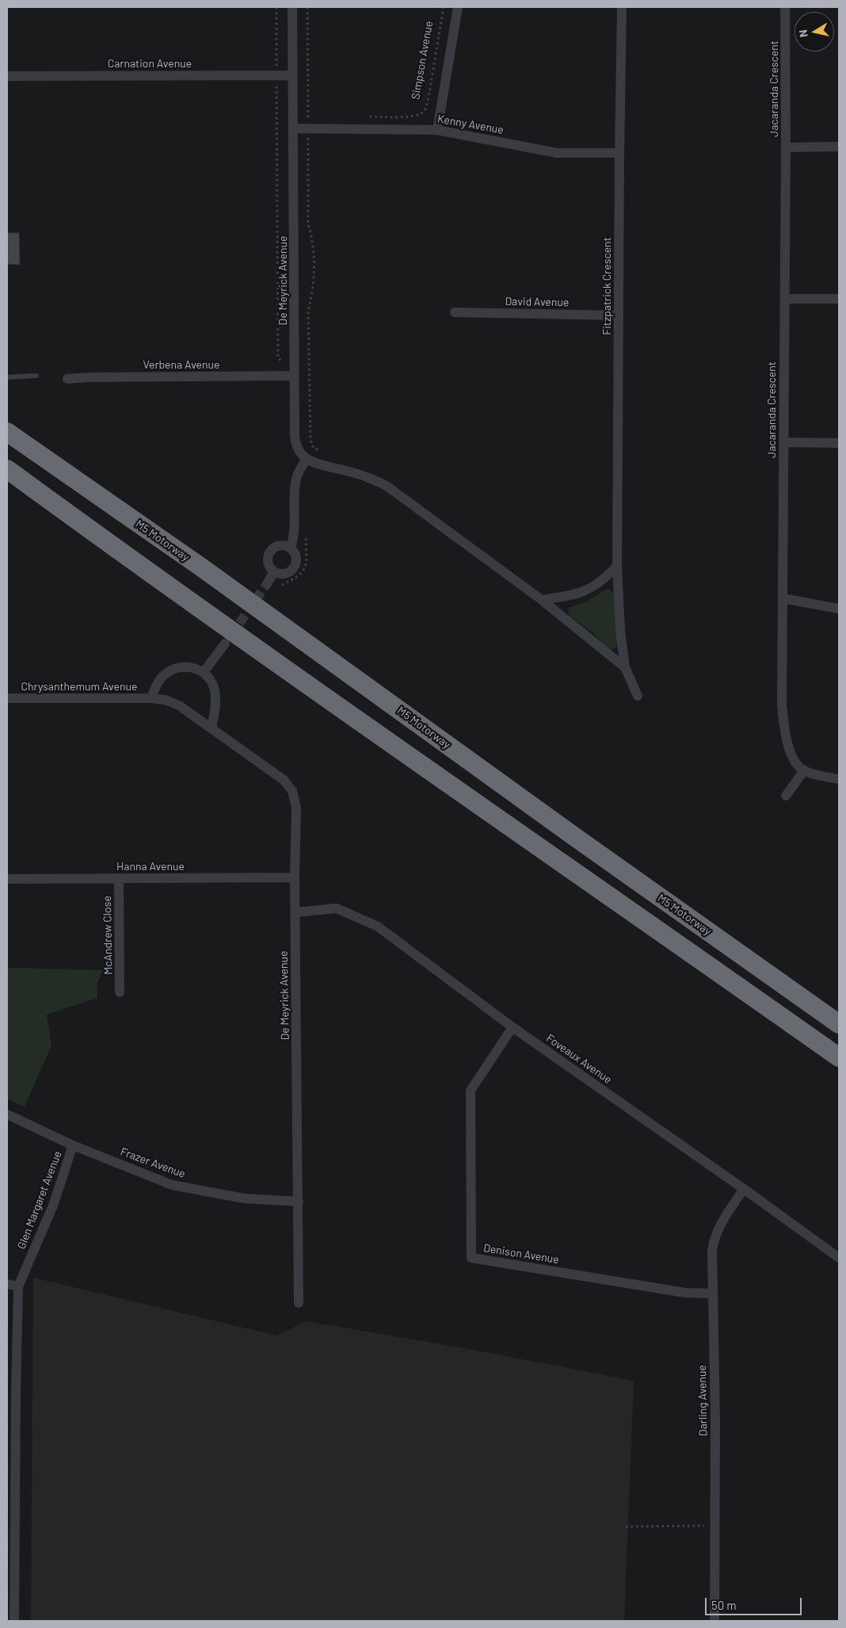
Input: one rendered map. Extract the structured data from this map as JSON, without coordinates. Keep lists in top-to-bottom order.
{
  "streets": {
    "highway": ["M5 Motorway"],
    "street": [
      "Carnation Avenue",
      "Jacaranda Crescent",
      "Kenny Avenue",
      "De Meyrick Avenue",
      "Fitzpatrick Crescent",
      "David Avenue",
      "Verbena Avenue",
      "Chrysanthemum Avenue",
      "Hanna Avenue",
      "McAndrew Close",
      "Foveaux Avenue",
      "Frazer Avenue",
      "Glen Margaret Avenue",
      "Denison Avenue",
      "Darling Avenue"
    ],
    "path": ["Simpson Avenue"]
  },
  "crossings": [
    ["Carnation Avenue", "De Meyrick Avenue"],
    ["Kenny Avenue", "De Meyrick Avenue"],
    ["Kenny Avenue", "Fitzpatrick Crescent"],
    ["De Meyrick Avenue", "Fitzpatrick Crescent"],
    ["De Meyrick Avenue", "Verbena Avenue"],
    ["De Meyrick Avenue", "Chrysanthemum Avenue"],
    ["De Meyrick Avenue", "Hanna Avenue"],
    ["De Meyrick Avenue", "Foveaux Avenue"],
    ["De Meyrick Avenue", "Frazer Avenue"],
    ["Fitzpatrick Crescent", "David Avenue"],
    ["Hanna Avenue", "McAndrew Close"],
    ["Foveaux Avenue", "Denison Avenue"],
    ["Foveaux Avenue", "Darling Avenue"],
    ["Frazer Avenue", "Glen Margaret Avenue"],
    ["Denison Avenue", "Darling Avenue"]
  ],
  "scale_bar": "50 m",
  "north": "left"
}
